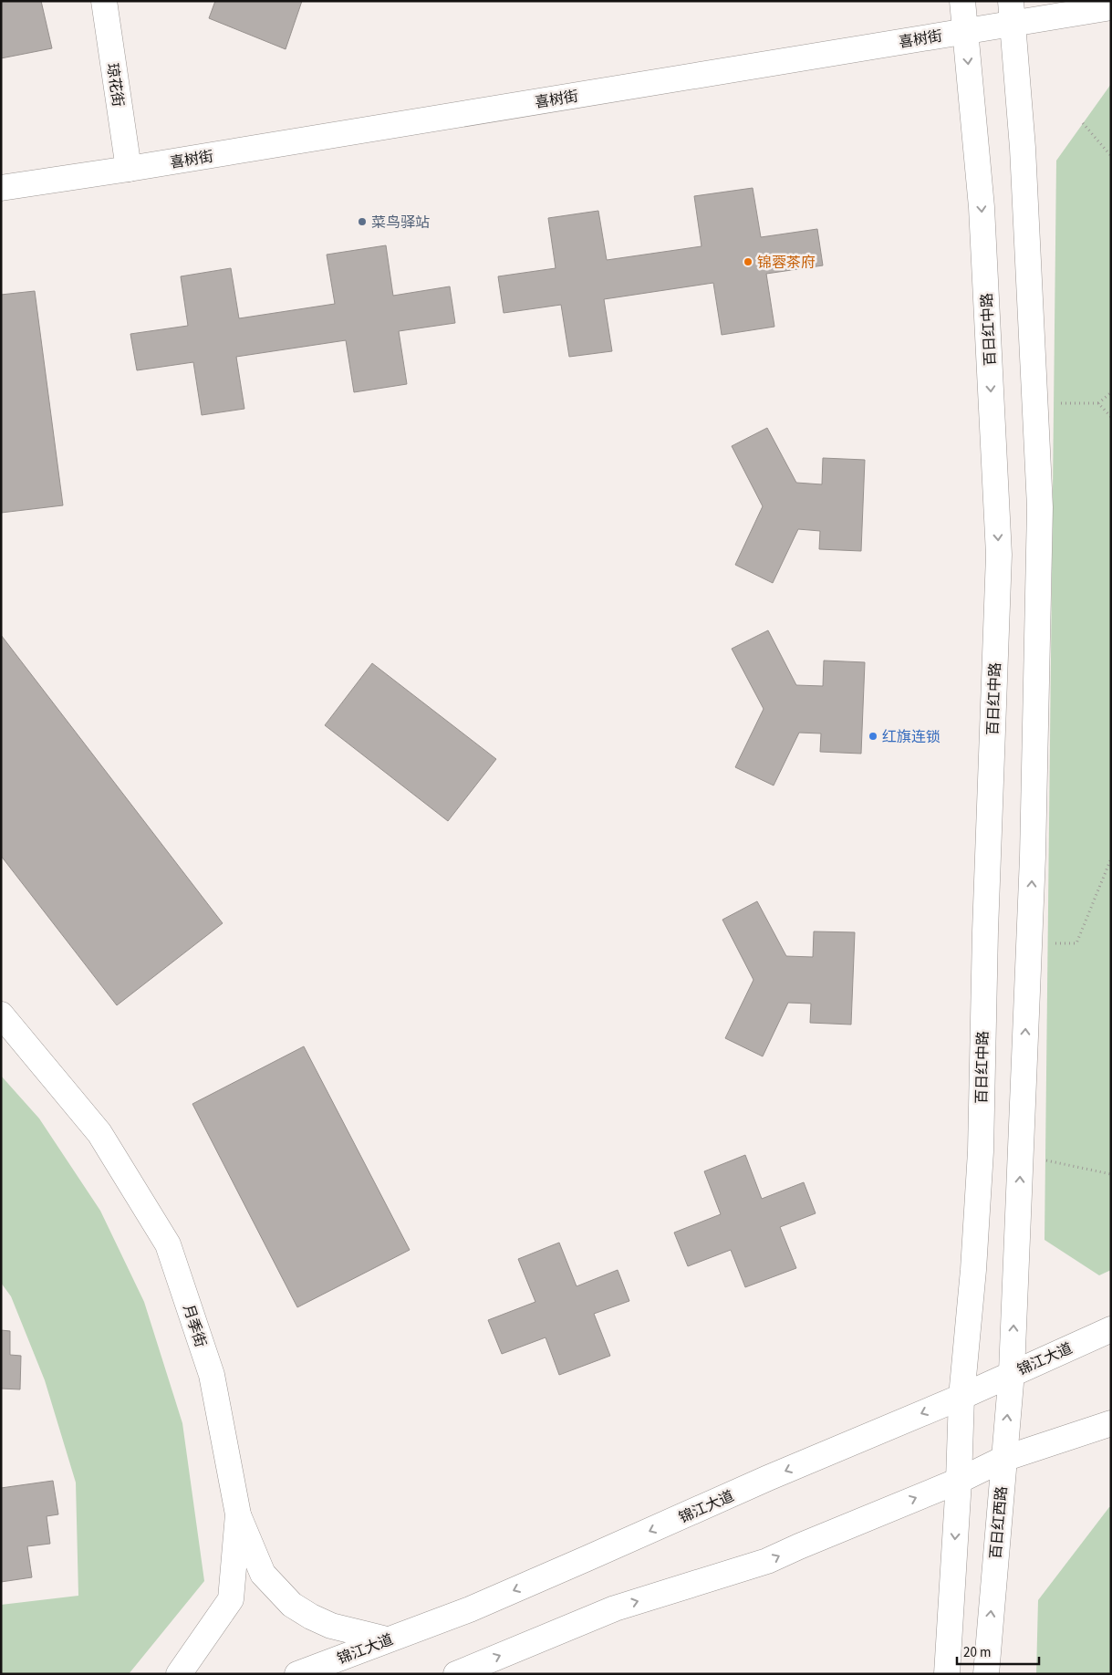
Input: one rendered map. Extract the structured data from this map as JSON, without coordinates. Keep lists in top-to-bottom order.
{
  "streets": {
    "street": [
      "喜树街",
      "琼花街",
      "百日红中路",
      "月季街",
      "锦江大道",
      "百日红西路"
    ]
  },
  "crossings": [
    ["喜树街", "琼花街"],
    ["喜树街", "百日红中路"],
    ["百日红中路", "锦江大道"],
    ["锦江大道", "百日红西路"]
  ],
  "places": ["菜鸟驿站", "锦蓉茶府", "红旗连锁"],
  "scale_bar": "20 m"
}
